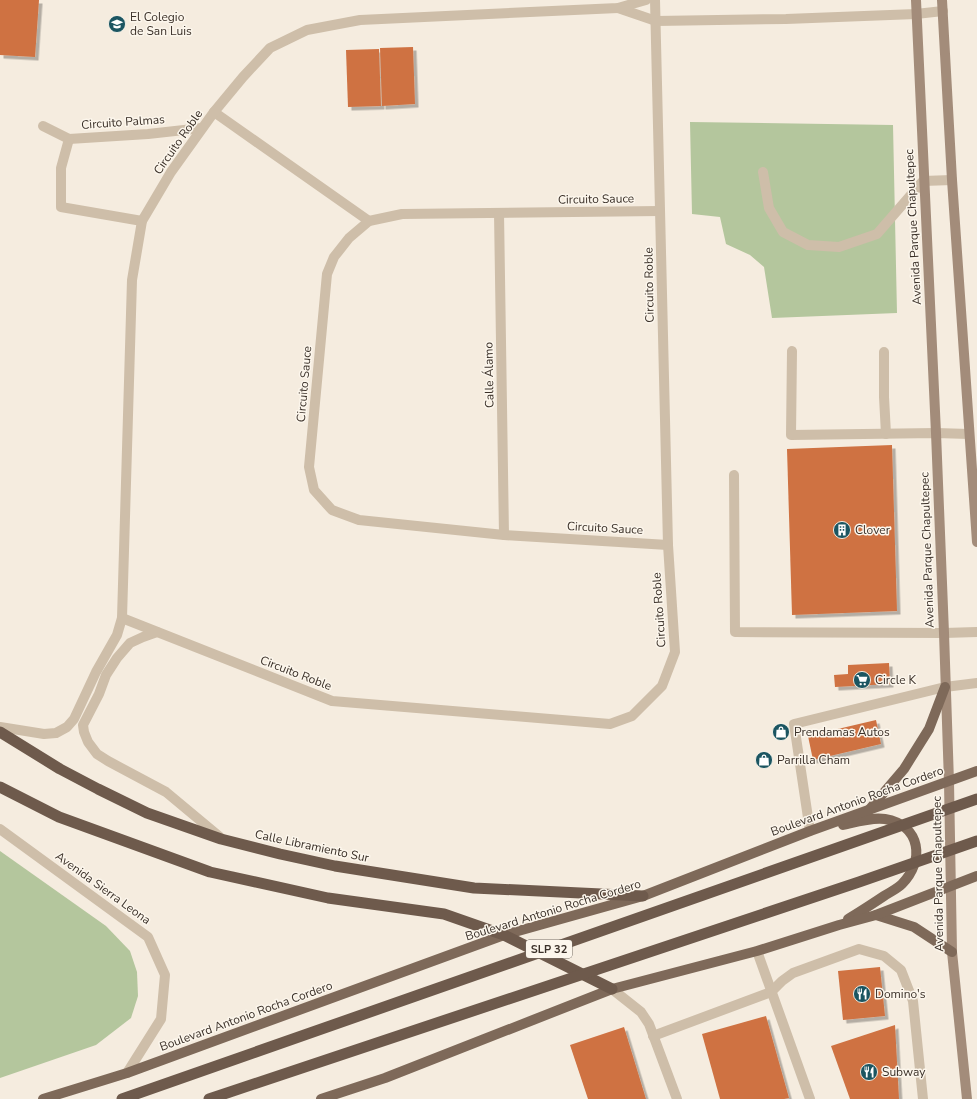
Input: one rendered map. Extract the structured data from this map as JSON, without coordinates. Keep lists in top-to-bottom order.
{
  "streets": {
    "highway": ["Calle Libramiento Sur", "SLP 32"],
    "main road": ["Avenida Parque Chapultepec", "Boulevard Antonio Rocha Cordero"],
    "street": [
      "Circuito Palmas",
      "Circuito Roble",
      "Circuito Sauce",
      "Calle Álamo",
      "Avenida Sierra Leona"
    ]
  },
  "crossings": [
    ["Circuito Palmas", "Circuito Roble"],
    ["Circuito Roble", "Circuito Sauce"],
    ["Circuito Roble", "Avenida Parque Chapultepec"],
    ["Circuito Sauce", "Calle Álamo"],
    ["Avenida Parque Chapultepec", "Boulevard Antonio Rocha Cordero"],
    ["Boulevard Antonio Rocha Cordero", "Calle Libramiento Sur"],
    ["Boulevard Antonio Rocha Cordero", "Avenida Sierra Leona"]
  ],
  "places": {
    "school or university": ["El Colegio de San Luis"],
    "building": ["Clover"],
    "supermarket": ["Circle K"],
    "shop": ["Prendamas Autos", "Parrilla Cham"],
    "restaurant": ["Domino's", "Subway"]
  }
}
